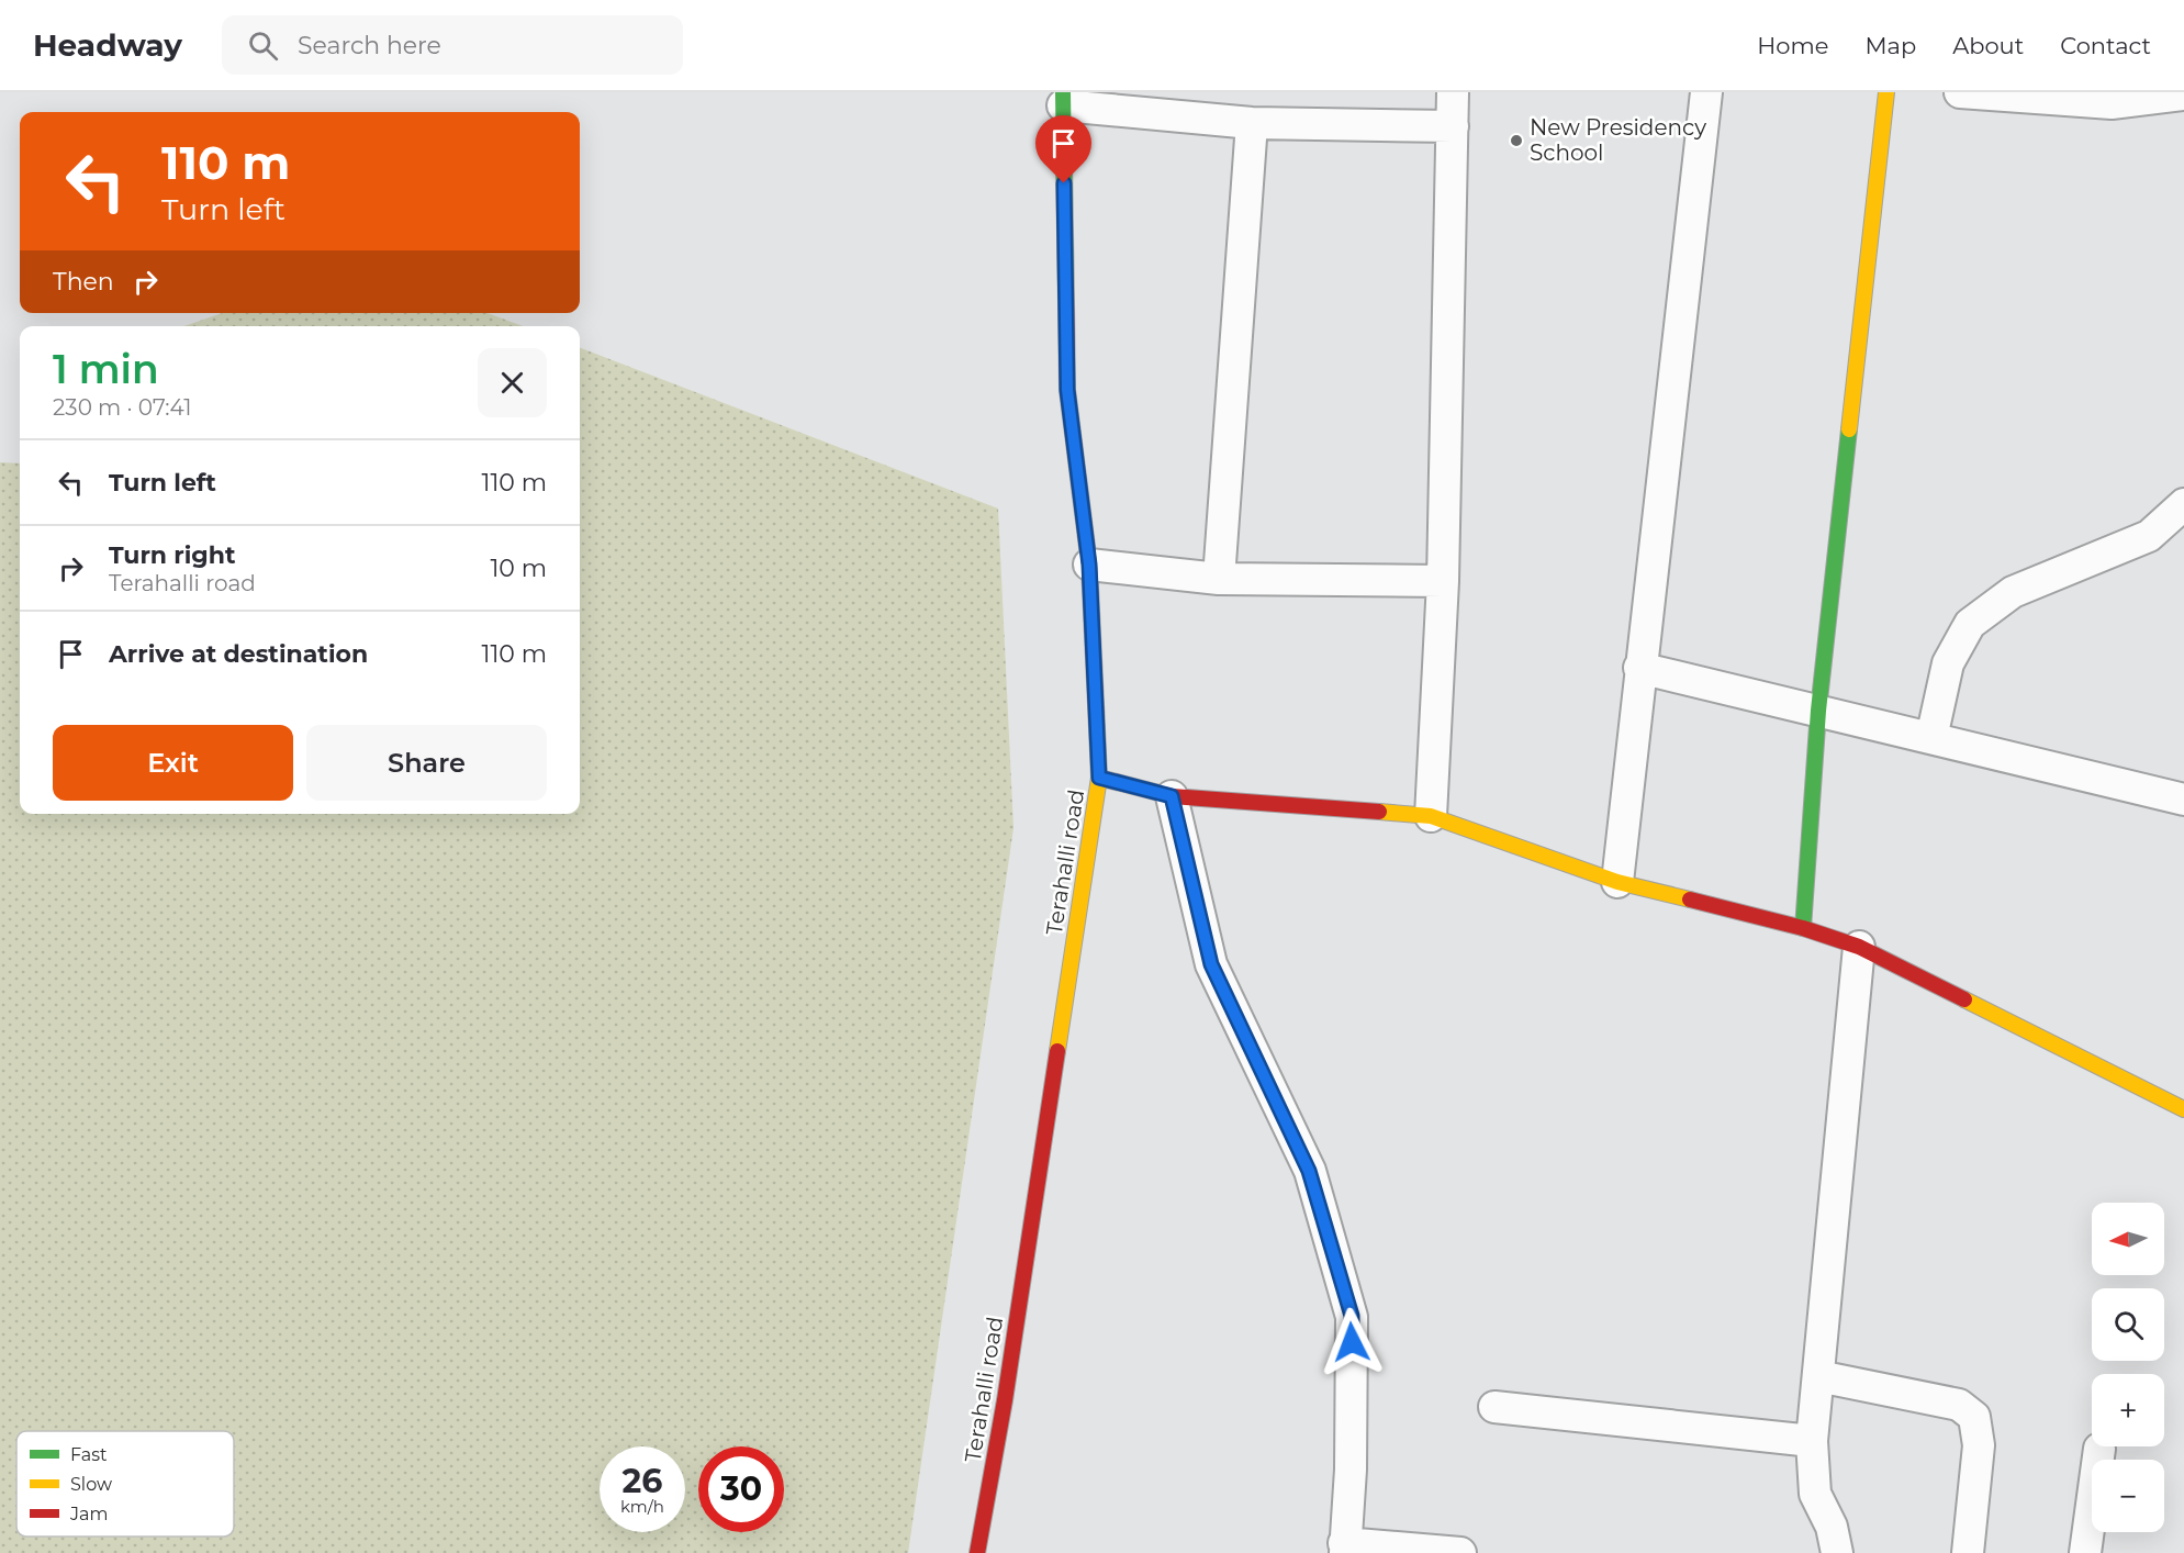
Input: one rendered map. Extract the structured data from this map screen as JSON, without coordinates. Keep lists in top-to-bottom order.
{
  "streets": {
    "street": ["Terahalli road"]
  },
  "places": ["New Presidency School"],
  "legend": ["Fast", "Slow", "Jam"],
  "north": "left",
  "page": {
    "header": "Headway",
    "search": "Search here",
    "nav": [
      "Home",
      "Map",
      "About",
      "Contact"
    ],
    "turn": ["110 m", "Turn left"],
    "then": "Then",
    "heading": ["1 min", "230 m · 07:41"],
    "list": [
      {
        "name": "Turn left",
        "value": "110 m"
      },
      {
        "name": "Turn right",
        "note": "Terahalli road",
        "value": "10 m"
      },
      {
        "name": "Arrive at destination",
        "value": "110 m"
      }
    ],
    "buttons": ["Exit", "Share"],
    "map_buttons": ["+", "−"],
    "speed": "26 km/h",
    "limit": "30"
  }
}
